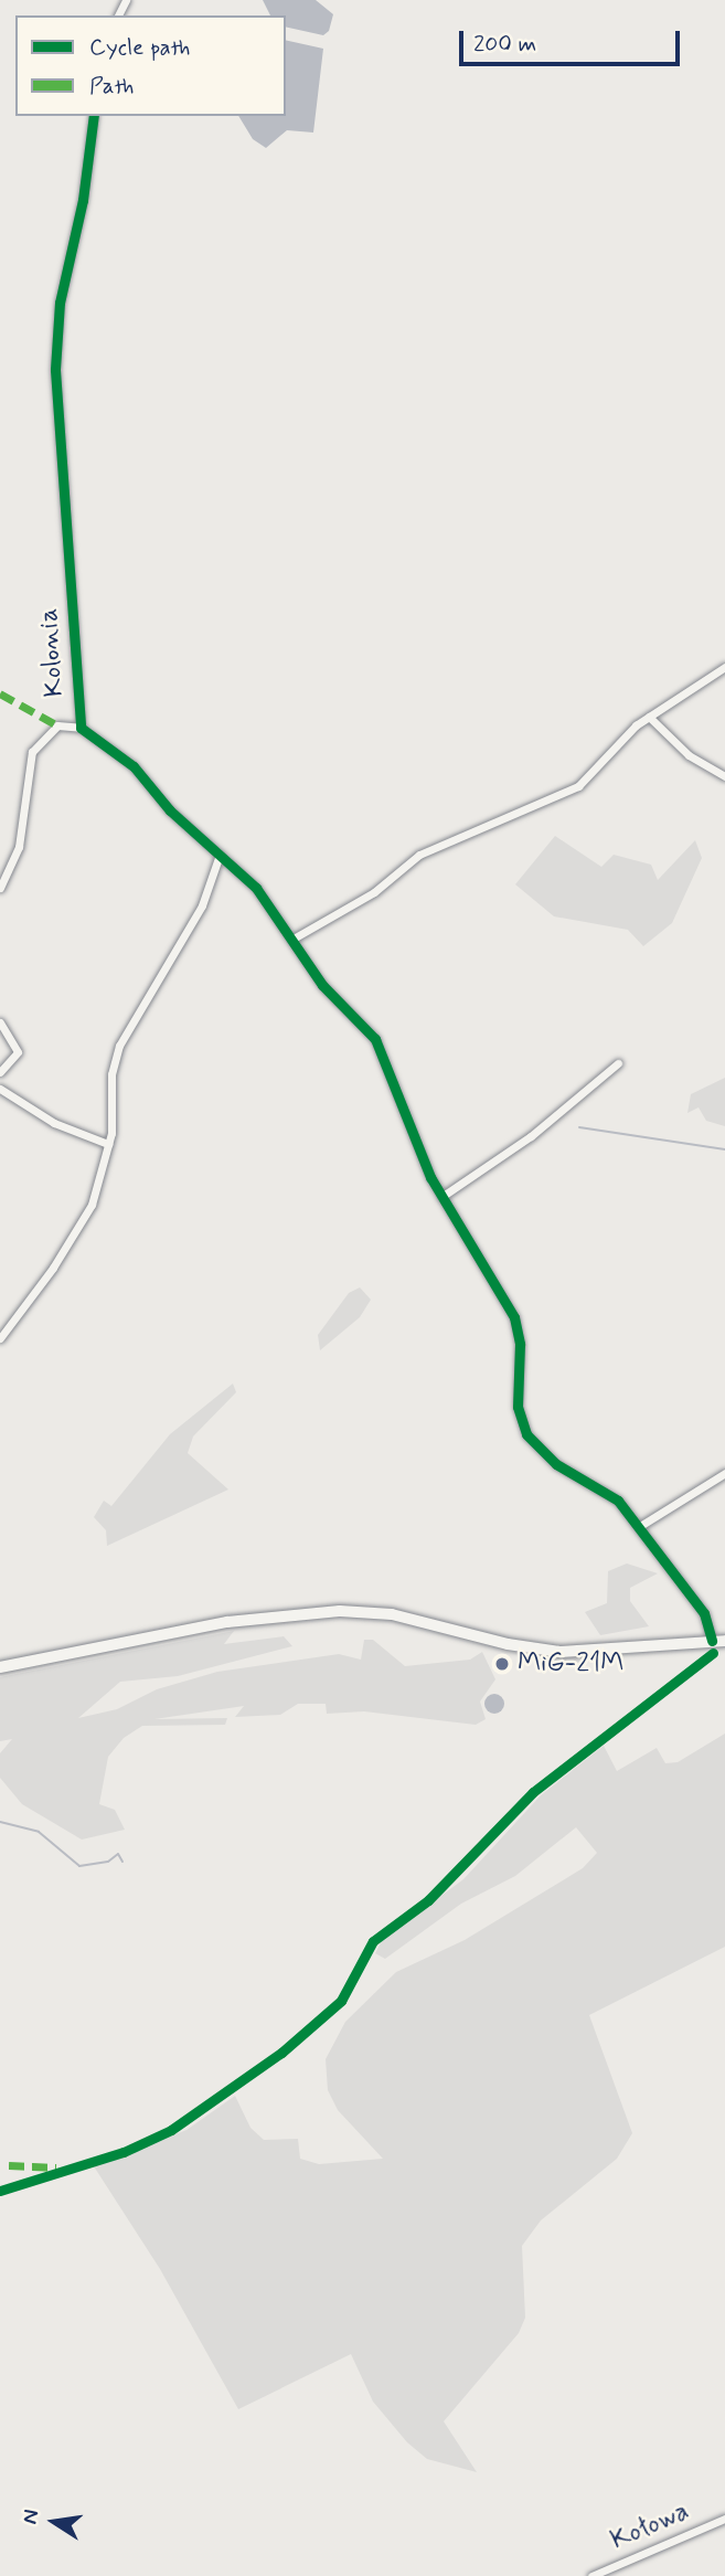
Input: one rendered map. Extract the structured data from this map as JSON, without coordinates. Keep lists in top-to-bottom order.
{
  "streets": {
    "street": ["Kolonia", "Kołowa"]
  },
  "places": ["MiG-21M"],
  "legend": ["Cycle path", "Path"],
  "scale_bar": "200 m",
  "north": "left"
}
